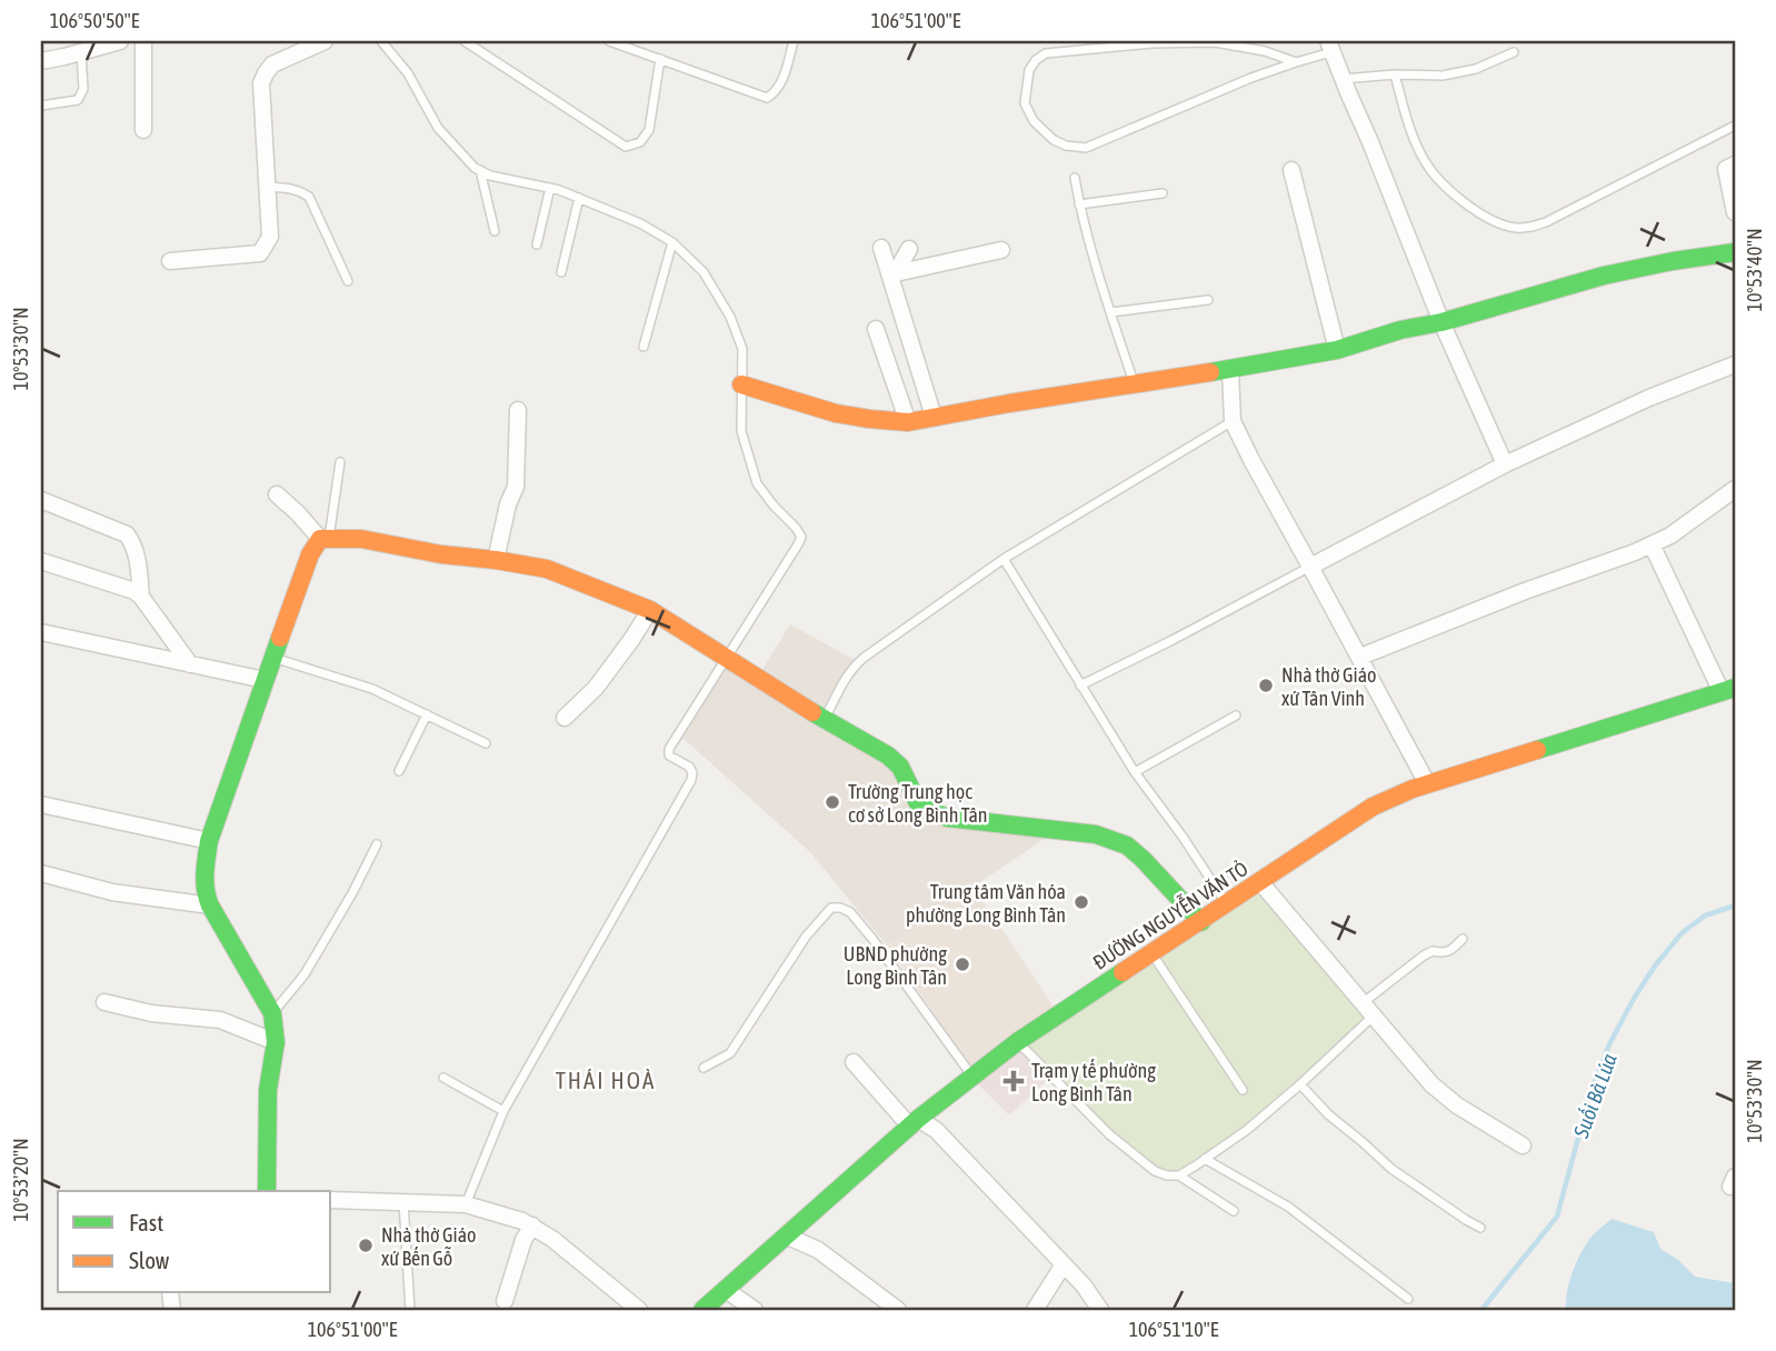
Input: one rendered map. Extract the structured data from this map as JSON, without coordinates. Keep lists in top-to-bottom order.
{
  "streets": {
    "street": ["ĐƯỜNG NGUYỄN VĂN TỎ"]
  },
  "districts": ["THÁI HOÀ"],
  "water": ["Suối Bà Lúa"],
  "places": {
    "other": [
      "Nhà thờ Giáo xứ Tân Vinh",
      "Trường Trung học cơ sở Long Bình Tân",
      "Trung tâm Văn hóa phường Long Bình Tân",
      "UBND phường Long Bình Tân",
      "Nhà thờ Giáo xứ Bến Gỗ"
    ],
    "health": ["Trạm y tế phường Long Bình Tân"]
  },
  "legend": ["Fast", "Slow"],
  "coordinates": [
    "106°50'50\"E",
    "106°51'00\"E",
    "10°53'40\"N",
    "10°53'30\"N",
    "10°53'20\"N",
    "106°51'10\"E"
  ]
}
